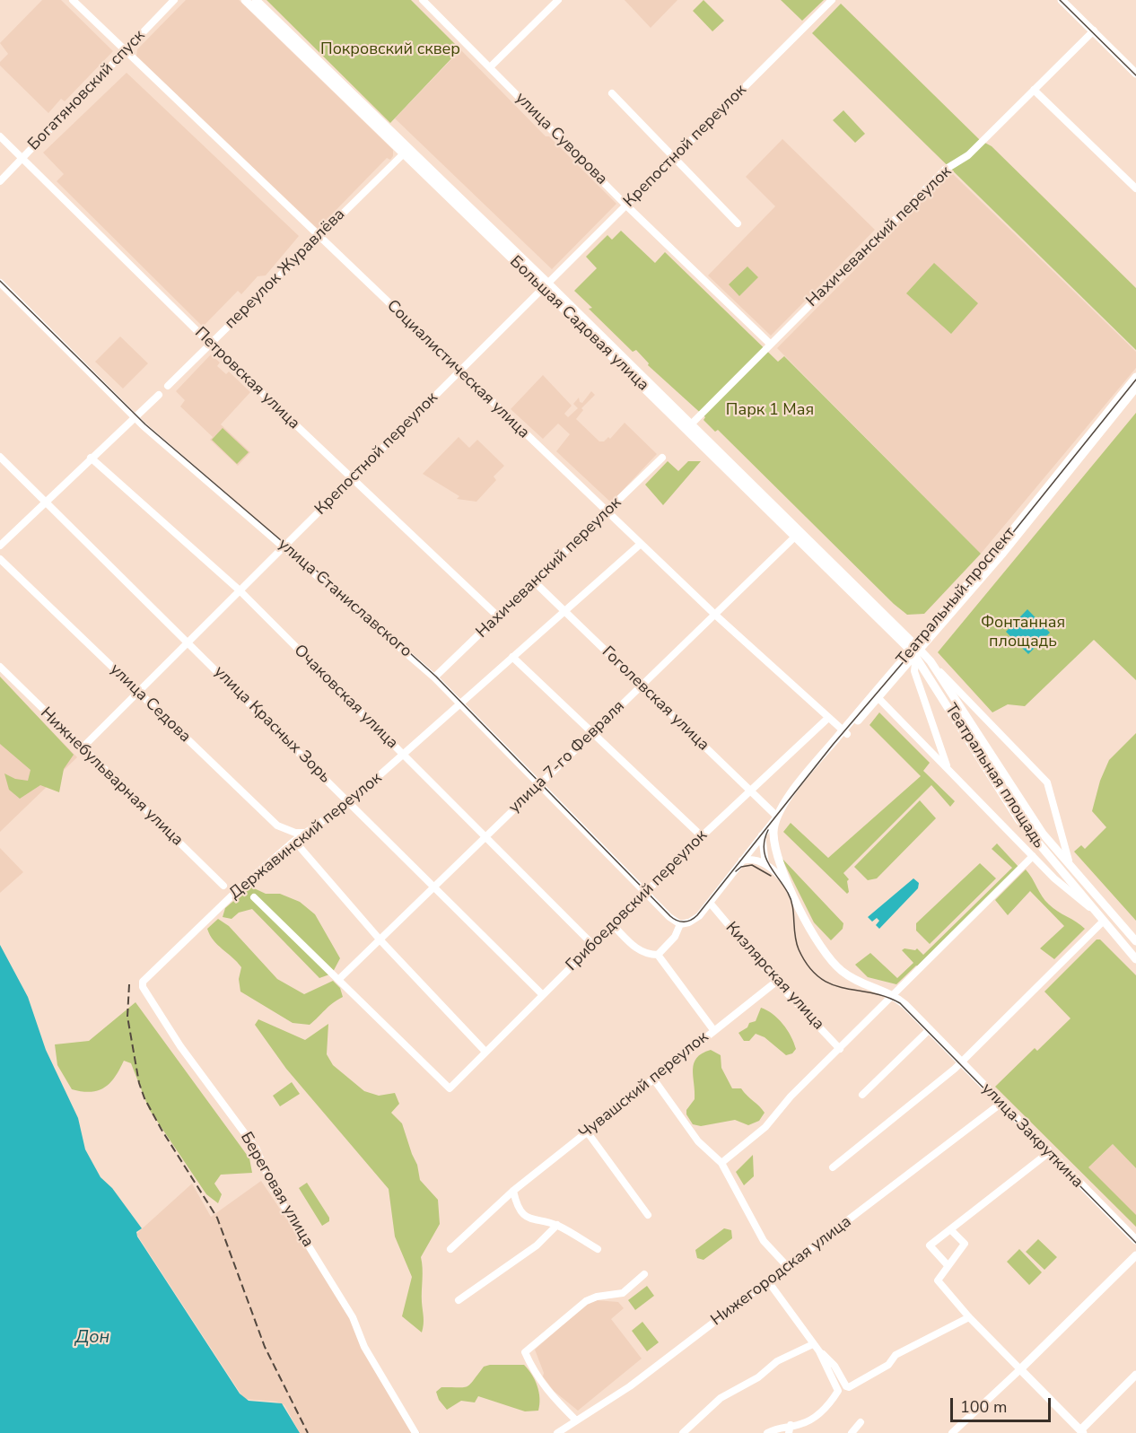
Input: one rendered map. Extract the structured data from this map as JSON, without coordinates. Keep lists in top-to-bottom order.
{
  "streets": {
    "main road": [
      "Большая Садовая улица",
      "Театральный проспект",
      "Театральная площадь",
      "улица Закруткина"
    ],
    "street": [
      "Богатяновский спуск",
      "улица Суворова",
      "Крепостной переулок",
      "Нахичеванский переулок",
      "переулок Журавлёва",
      "Социалистическая улица",
      "Петровская улица",
      "улица Станиславского",
      "Очаковская улица",
      "Гоголевская улица",
      "улица Седова",
      "улица Красных Зорь",
      "улица 7-го Февраля",
      "Нижнебульварная улица",
      "Державинский переулок",
      "Грибоедовский переулок",
      "Кизлярская улица",
      "Чувашский переулок",
      "Береговая улица",
      "Нижегородская улица"
    ]
  },
  "crossings": [
    ["Богатяновский спуск", "Социалистическая улица"],
    ["Богатяновский спуск", "Петровская улица"],
    ["улица Суворова", "Крепостной переулок"],
    ["улица Суворова", "Нахичеванский переулок"],
    ["Крепостной переулок", "Большая Садовая улица"],
    ["Крепостной переулок", "Социалистическая улица"],
    ["Крепостной переулок", "Петровская улица"],
    ["Крепостной переулок", "улица Станиславского"],
    ["Крепостной переулок", "Очаковская улица"],
    ["Крепостной переулок", "улица Седова"],
    ["Крепостной переулок", "улица Красных Зорь"],
    ["Крепостной переулок", "Нижнебульварная улица"],
    ["Нахичеванский переулок", "Большая Садовая улица"],
    ["Нахичеванский переулок", "Социалистическая улица"],
    ["Нахичеванский переулок", "Петровская улица"],
    ["Нахичеванский переулок", "улица Станиславского"],
    ["Нахичеванский переулок", "Гоголевская улица"],
    ["переулок Журавлёва", "Большая Садовая улица"],
    ["переулок Журавлёва", "Социалистическая улица"],
    ["переулок Журавлёва", "Петровская улица"],
    ["Большая Садовая улица", "Театральный проспект"],
    ["Большая Садовая улица", "улица 7-го Февраля"],
    ["Большая Садовая улица", "Театральная площадь"],
    ["Социалистическая улица", "Театральный проспект"],
    ["Социалистическая улица", "улица 7-го Февраля"],
    ["Социалистическая улица", "Державинский переулок"],
    ["Социалистическая улица", "Грибоедовский переулок"],
    ["Театральный проспект", "улица Станиславского"],
    ["Театральный проспект", "Гоголевская улица"],
    ["Театральный проспект", "Театральная площадь"],
    ["Театральный проспект", "Кизлярская улица"],
    ["Театральный проспект", "улица Закруткина"],
    ["улица Станиславского", "улица 7-го Февраля"],
    ["улица Станиславского", "Державинский переулок"],
    ["улица Станиславского", "Грибоедовский переулок"],
    ["Очаковская улица", "улица 7-го Февраля"],
    ["Очаковская улица", "Державинский переулок"],
    ["Очаковская улица", "Грибоедовский переулок"],
    ["Гоголевская улица", "улица 7-го Февраля"],
    ["Гоголевская улица", "Державинский переулок"],
    ["Гоголевская улица", "Грибоедовский переулок"],
    ["Гоголевская улица", "улица Закруткина"],
    ["улица Седова", "Державинский переулок"],
    ["улица Красных Зорь", "улица 7-го Февраля"],
    ["улица Красных Зорь", "Державинский переулок"],
    ["улица Красных Зорь", "Грибоедовский переулок"],
    ["улица 7-го Февраля", "Грибоедовский переулок"],
    ["Державинский переулок", "Береговая улица"],
    ["Кизлярская улица", "Чувашский переулок"],
    ["улица Закруткина", "Нижегородская улица"]
  ],
  "water": ["Дон"],
  "parks": ["Покровский сквер", "Парк 1 Мая", "Фонтанная площадь"],
  "scale_bar": "100 m"
}
